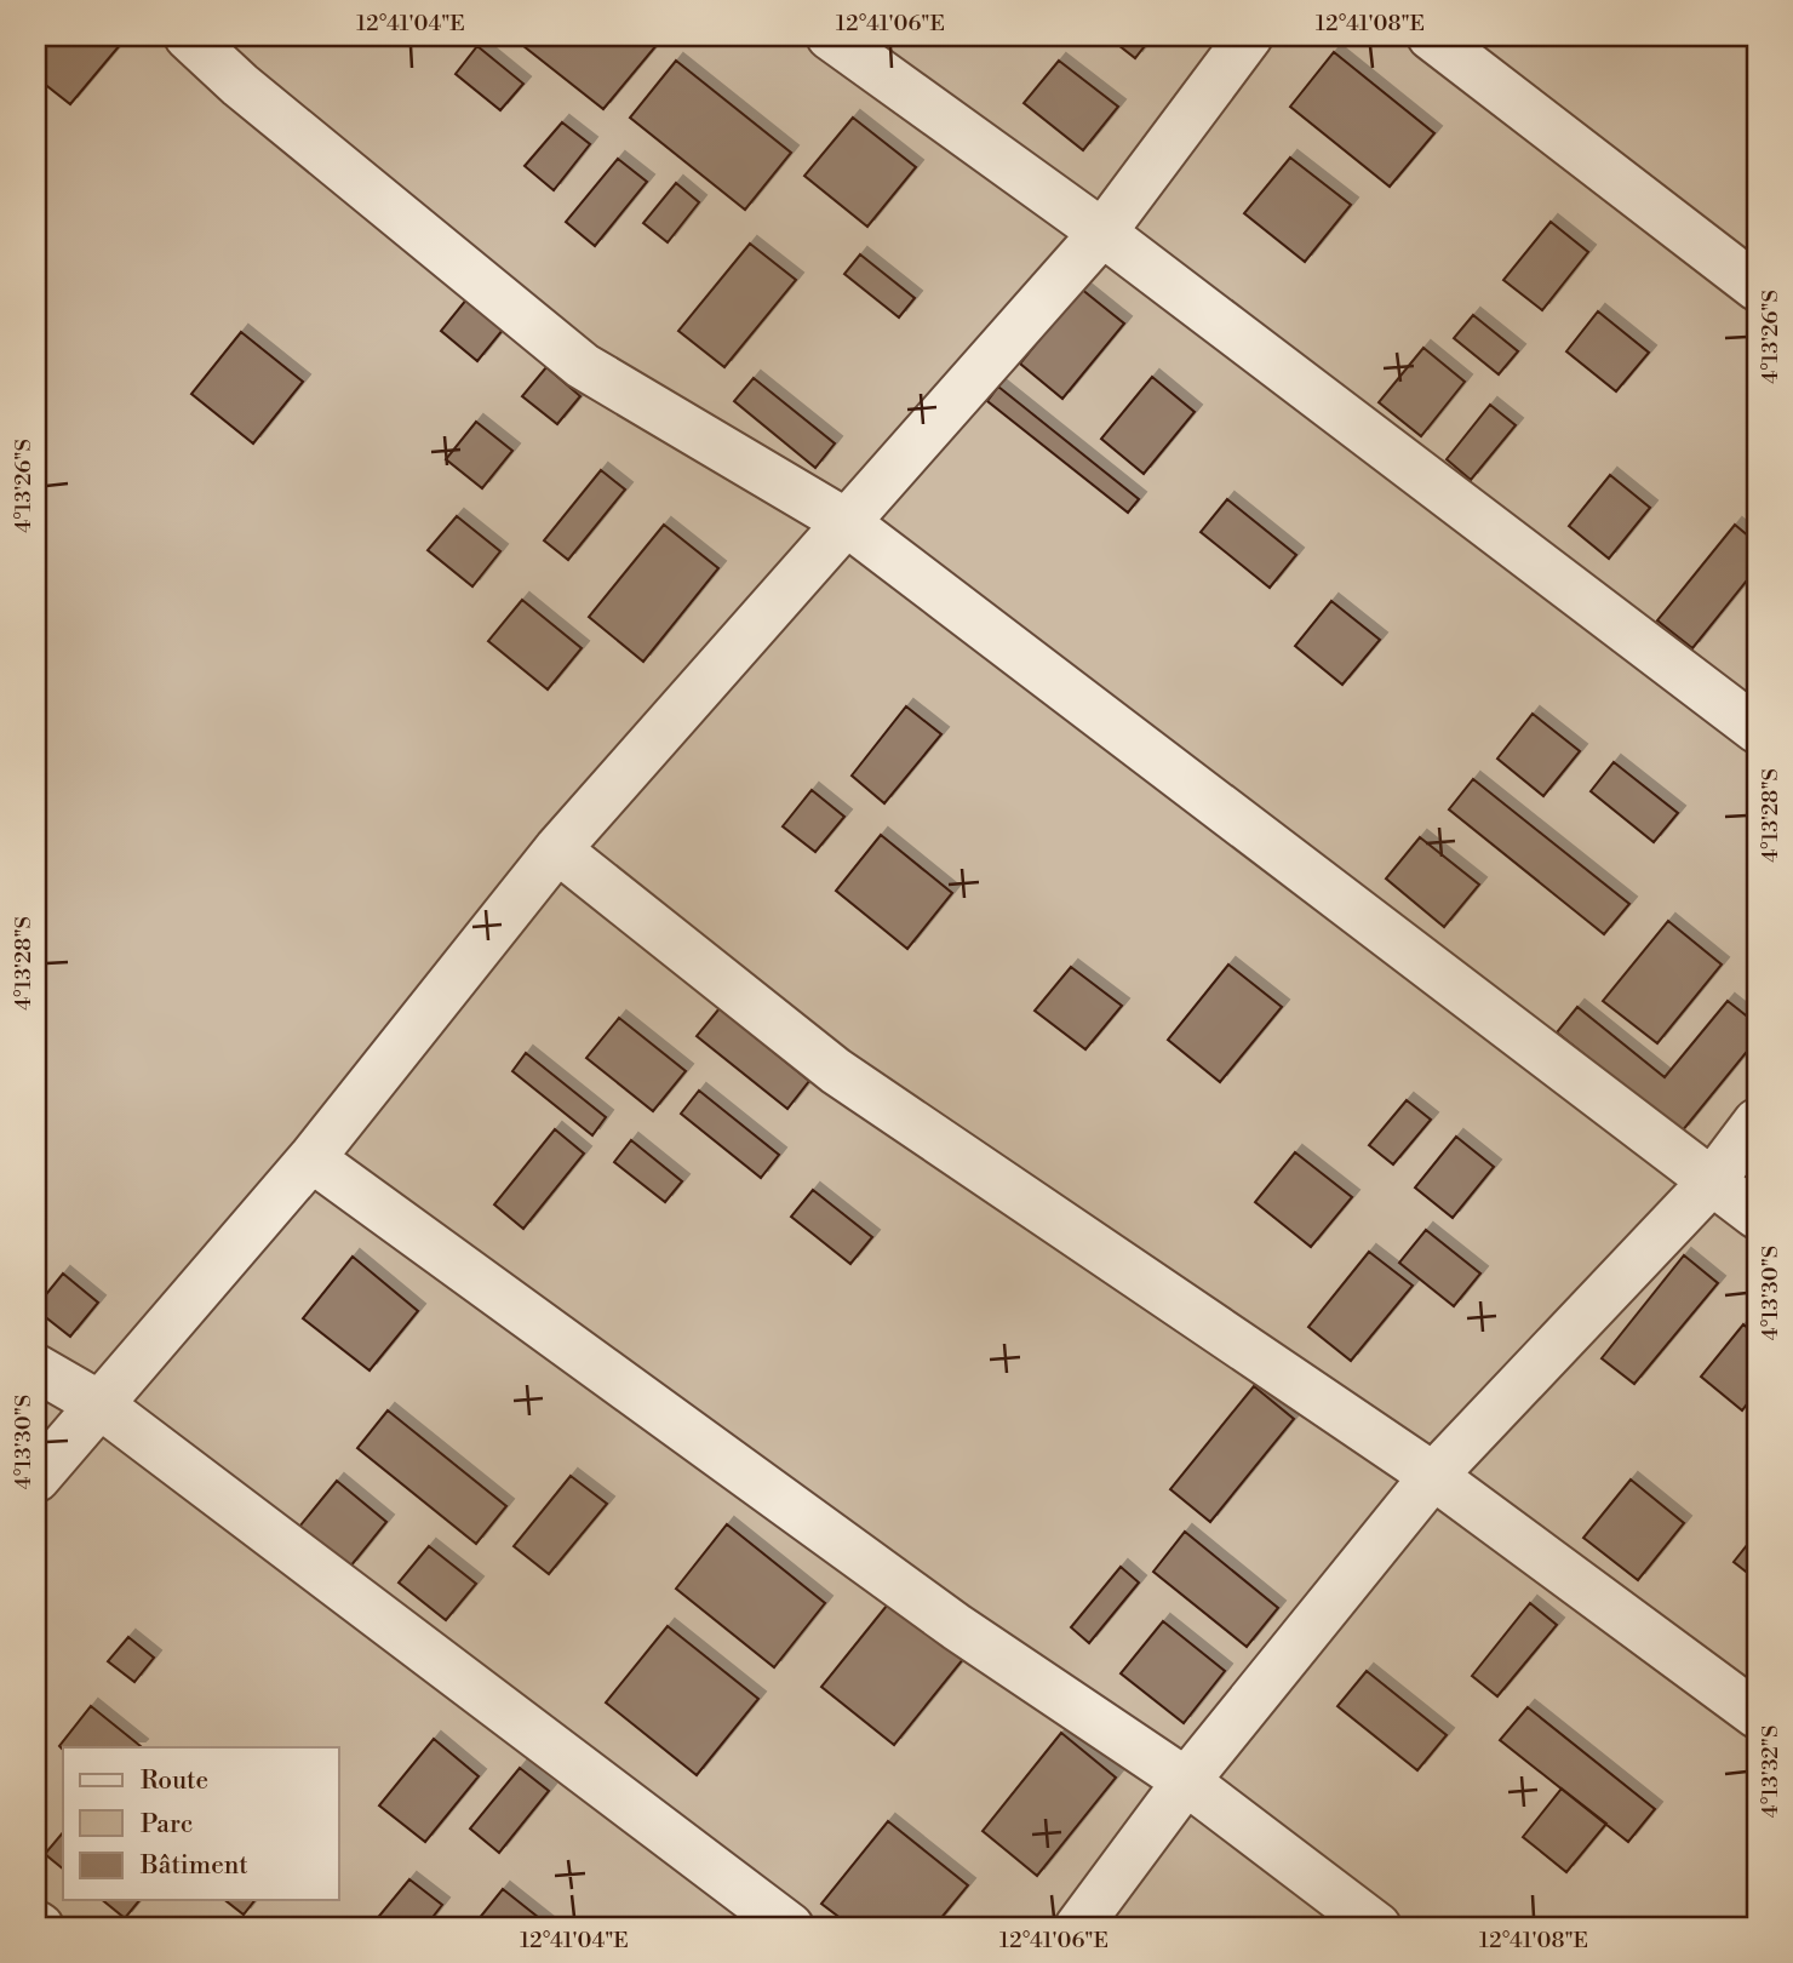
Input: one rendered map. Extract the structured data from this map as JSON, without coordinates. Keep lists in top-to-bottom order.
{
  "legend": ["Route", "Parc", "Bâtiment"],
  "coordinates": [
    "12°41'04\"E",
    "12°41'06\"E",
    "12°41'08\"E",
    "4°13'26\"S",
    "4°13'28\"S",
    "4°13'30\"S",
    "4°13'32\"S"
  ]
}
